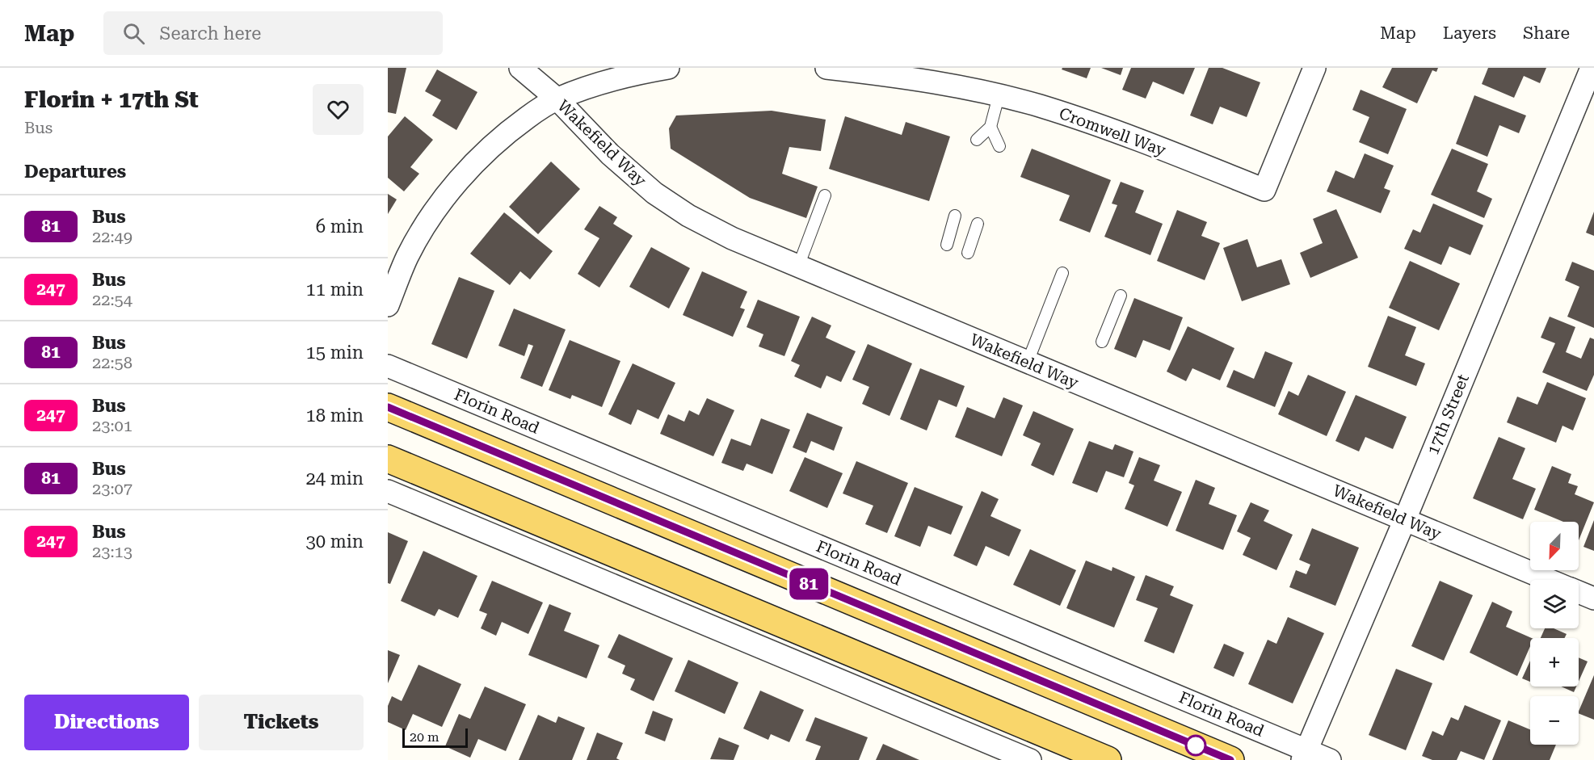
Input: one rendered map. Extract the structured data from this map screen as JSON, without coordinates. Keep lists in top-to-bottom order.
{
  "streets": {
    "street": [
      "Cromwell Way",
      "Wakefield Way",
      "Florin Road",
      "17th Street"
    ]
  },
  "crossings": [
    ["Wakefield Way", "17th Street"],
    ["Florin Road", "17th Street"]
  ],
  "lines": ["bus line 81"],
  "scale_bar": "20 m",
  "north": "bottom left",
  "page": {
    "header": "Map",
    "search": "Search here",
    "nav": ["Map", "Layers", "Share"],
    "heading": [
      ["Florin + 17th St", "Bus"],
      "Departures"
    ],
    "on_map": "81",
    "list": [
      {
        "mark": "81",
        "name": "Bus",
        "note": "22:49",
        "value": "6 min"
      },
      {
        "mark": "247",
        "name": "Bus",
        "note": "22:54",
        "value": "11 min"
      },
      {
        "mark": "81",
        "name": "Bus",
        "note": "22:58",
        "value": "15 min"
      },
      {
        "mark": "247",
        "name": "Bus",
        "note": "23:01",
        "value": "18 min"
      },
      {
        "mark": "81",
        "name": "Bus",
        "note": "23:07",
        "value": "24 min"
      },
      {
        "mark": "247",
        "name": "Bus",
        "note": "23:13",
        "value": "30 min"
      }
    ],
    "map_buttons": ["+", "−"],
    "buttons": ["Directions", "Tickets"],
    "scale": "20 m"
  }
}
